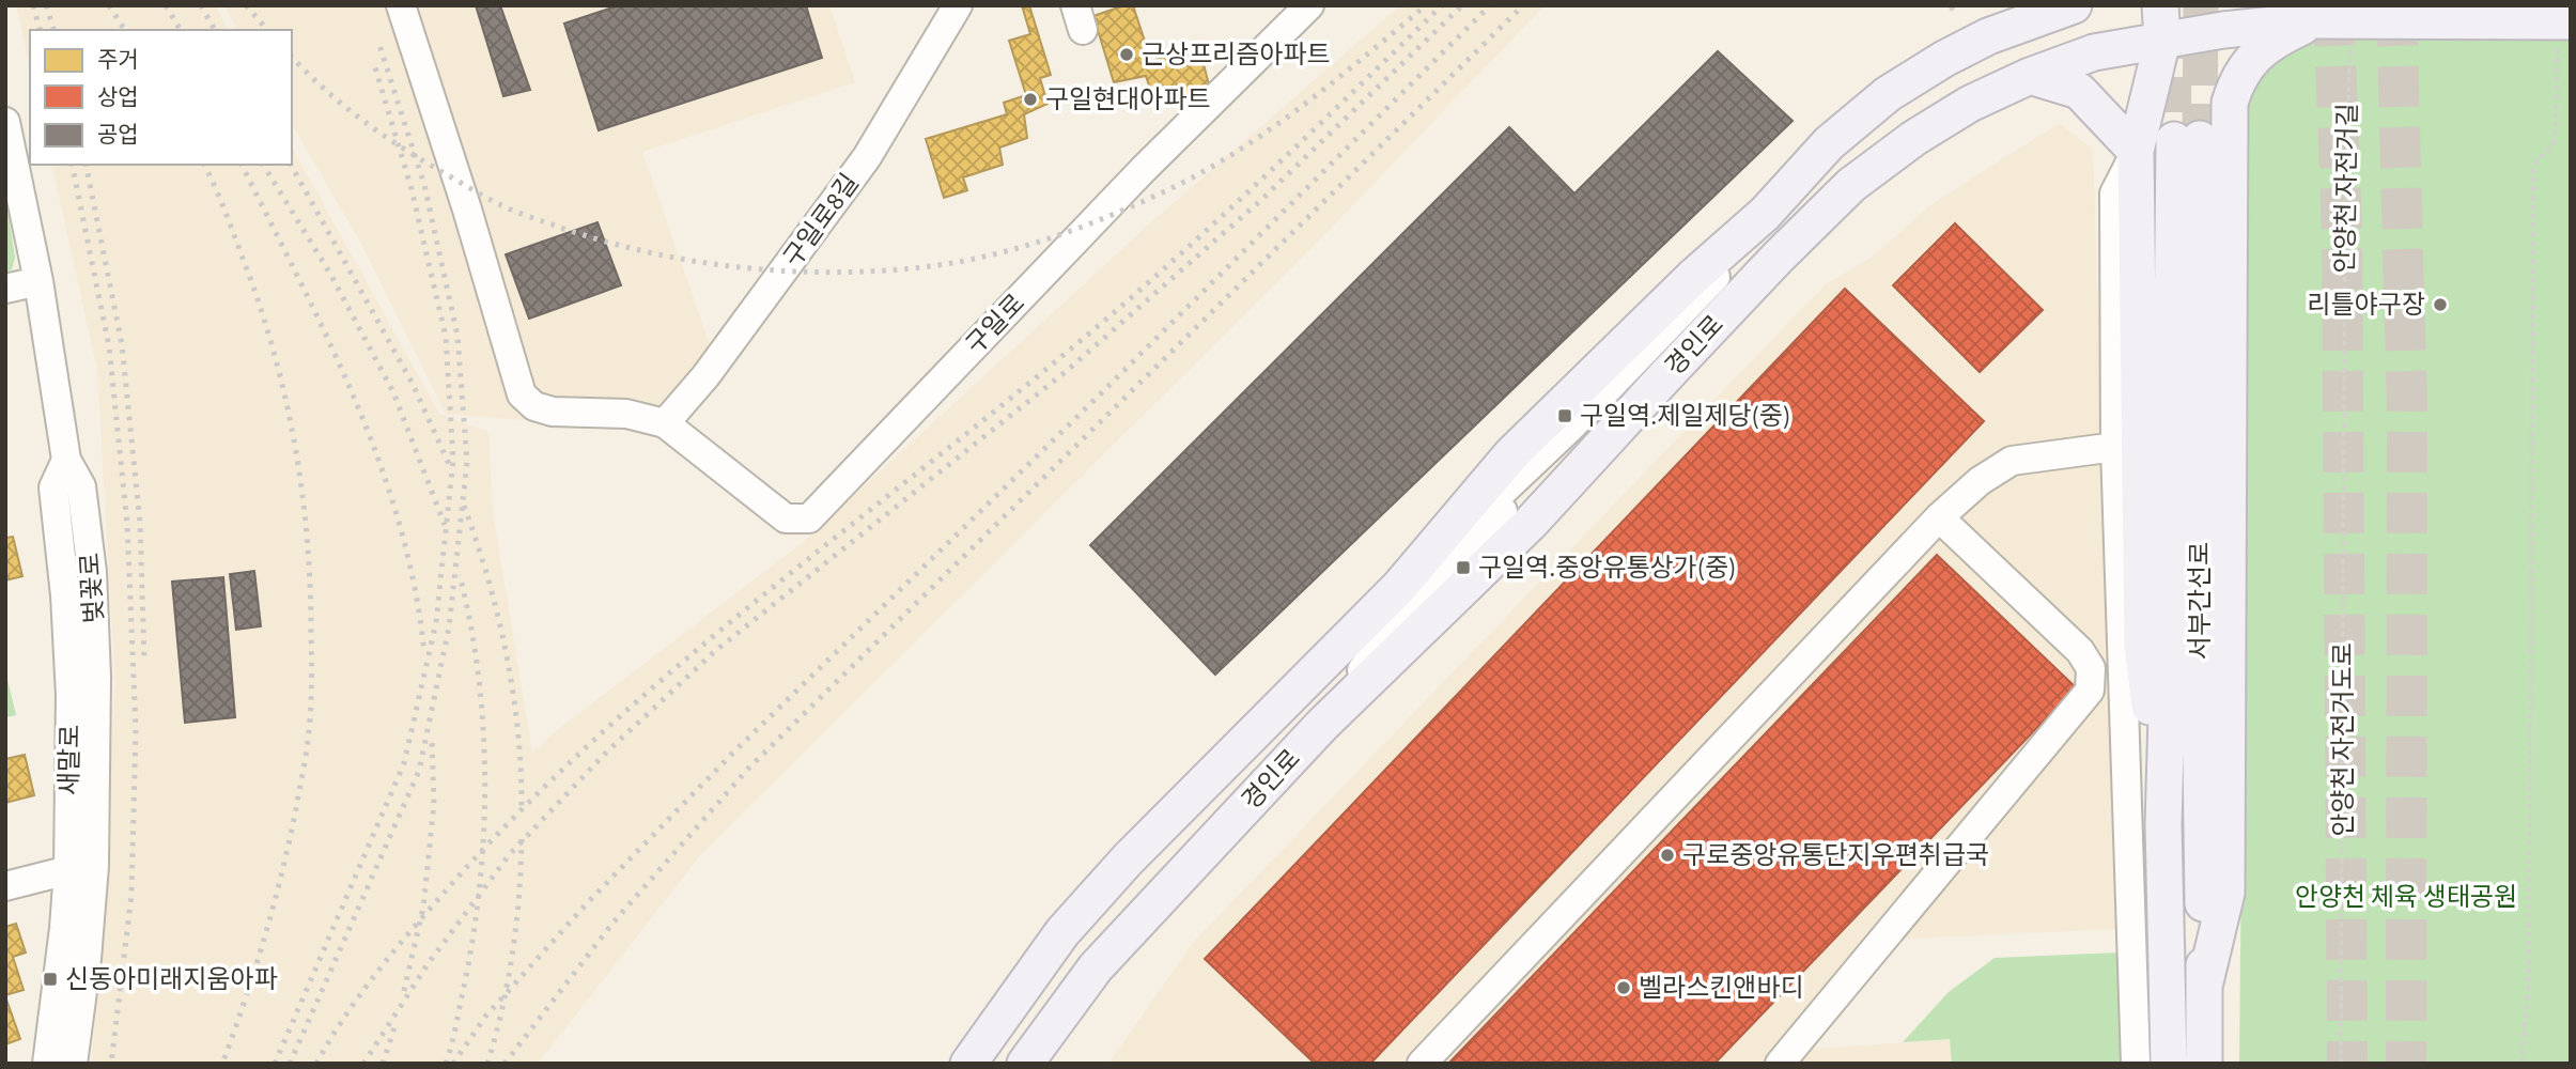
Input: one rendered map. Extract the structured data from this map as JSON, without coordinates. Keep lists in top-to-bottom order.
{
  "streets": {
    "main road": ["경인로", "서부간선로"],
    "street": [
      "구일로8길",
      "구일로",
      "벚꽃로",
      "새말로"
    ],
    "path": ["안양천 자전거길", "안양천 자전거도로"]
  },
  "crossings": [
    ["안양천 자전거길", "안양천 자전거도로"],
    ["구일로8길", "구일로"],
    ["벚꽃로", "새말로"]
  ],
  "parks": ["안양천 체육 생태공원"],
  "places": {
    "other": [
      "근상프리즘아파트",
      "구일현대아파트",
      "리틀야구장",
      "구로중앙유통단지우편취급국",
      "벨라스킨앤바디"
    ],
    "transit": ["구일역.제일제당(중)", "구일역.중앙유통상가(중)", "신동아미래지움아파"]
  },
  "legend": ["주거", "상업", "공업"]
}
